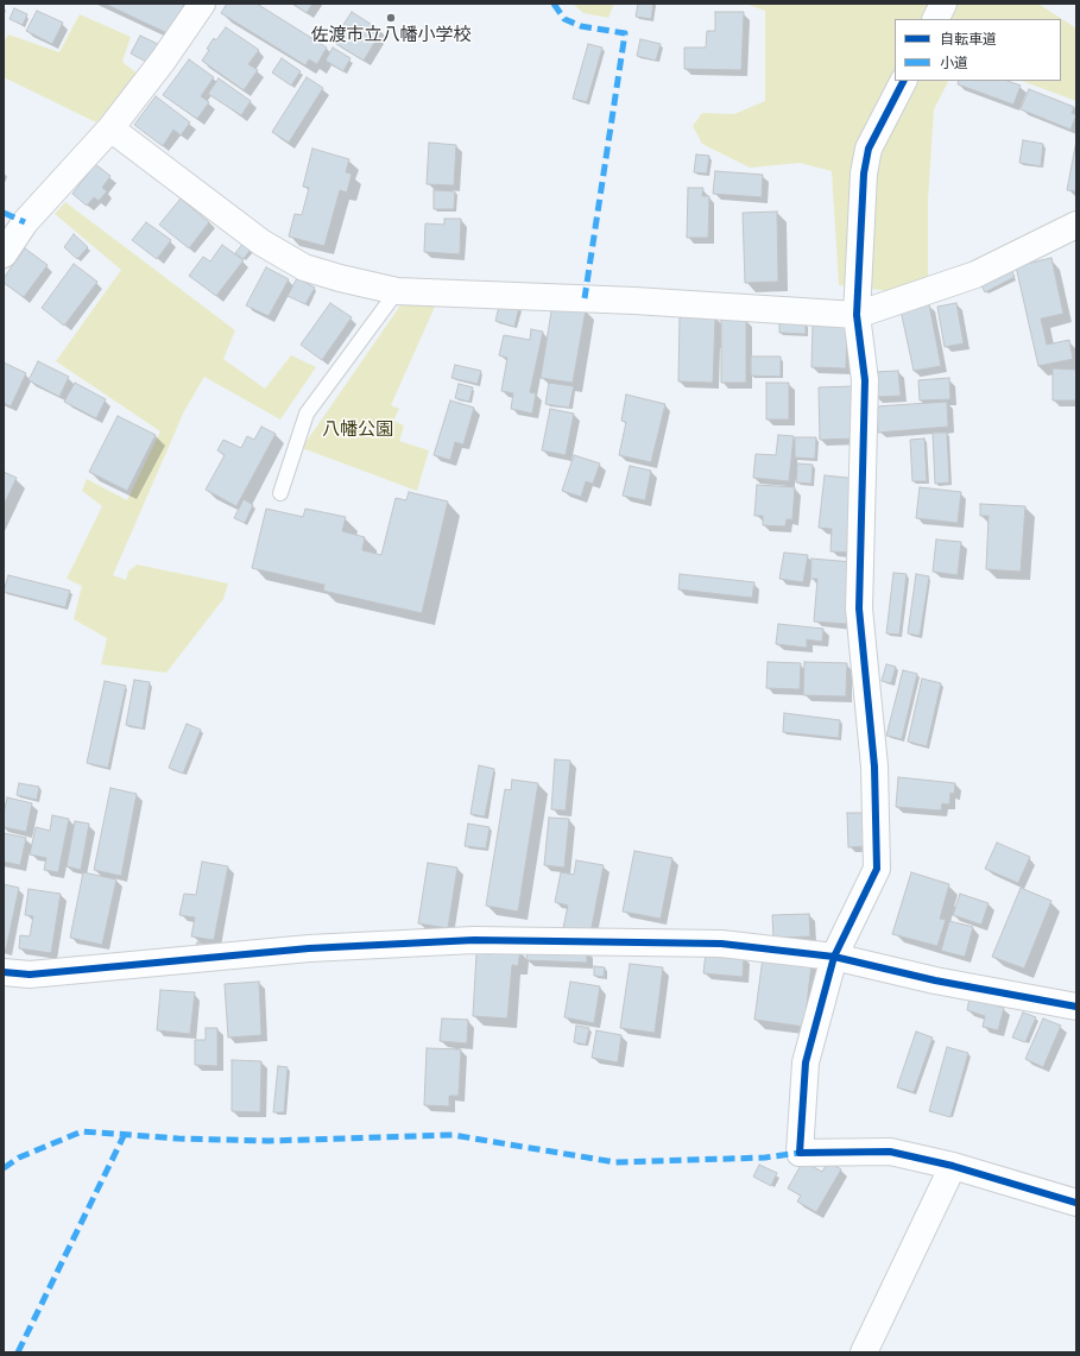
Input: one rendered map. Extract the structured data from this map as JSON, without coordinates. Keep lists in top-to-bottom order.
{
  "parks": ["八幡公園"],
  "places": ["佐渡市立八幡小学校"],
  "legend": ["自転車道", "小道"]
}
